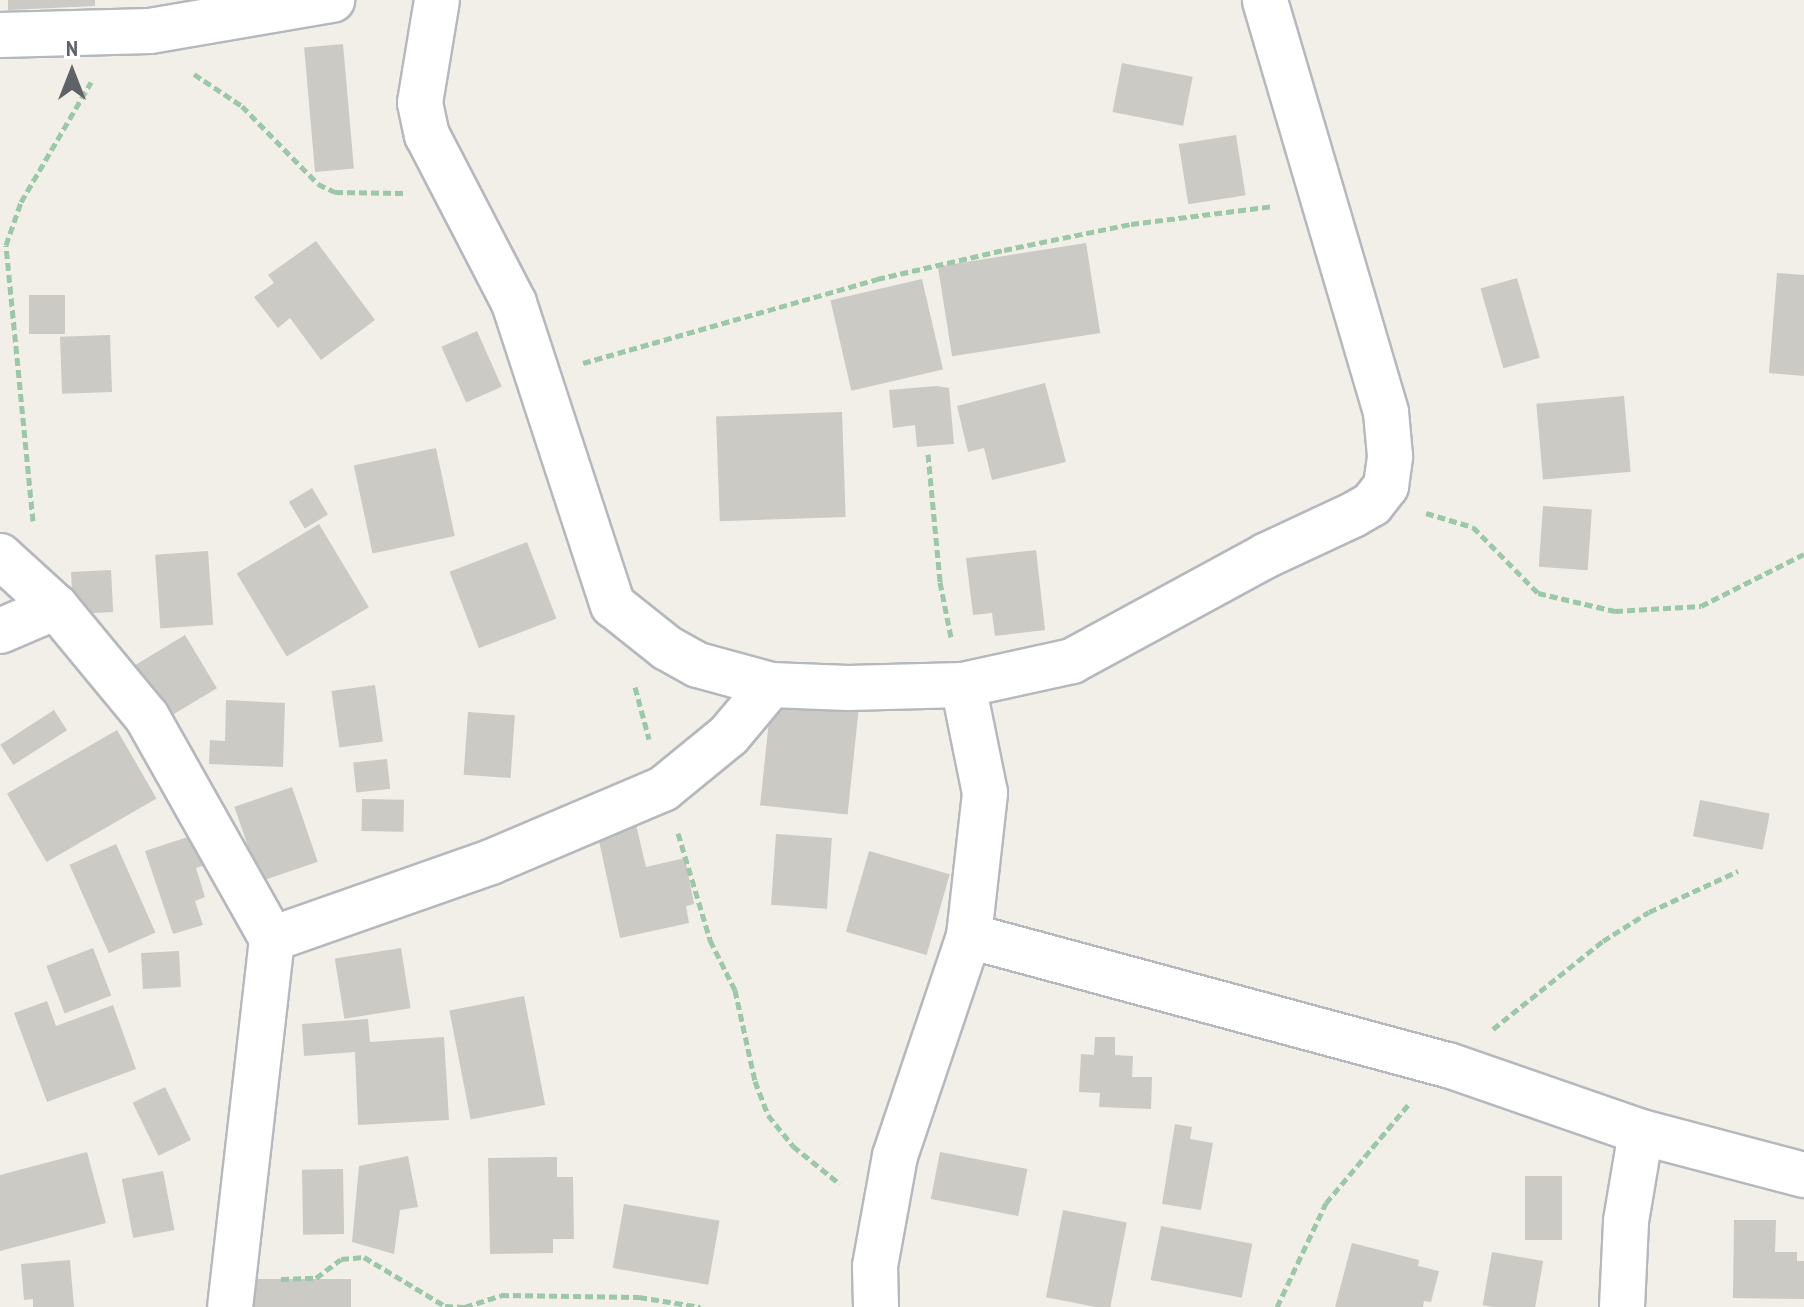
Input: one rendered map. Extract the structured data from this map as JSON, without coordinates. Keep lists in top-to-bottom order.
{
  "north": "top"
}
